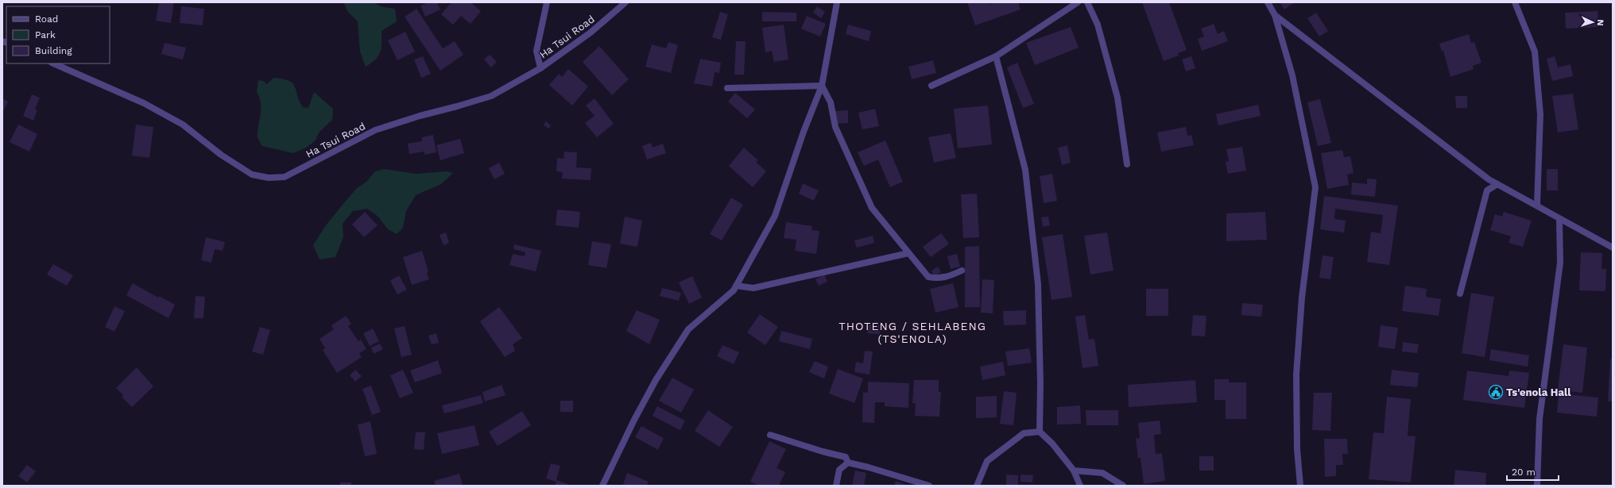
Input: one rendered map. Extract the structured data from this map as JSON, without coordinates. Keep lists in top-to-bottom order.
{
  "streets": {
    "street": ["Ha Tsui Road"]
  },
  "districts": ["THOTENG / SEHLABENG (TS'ENOLA)"],
  "places": {
    "public building": ["Ts'enola Hall"]
  },
  "legend": ["Road", "Park", "Building"],
  "scale_bar": "20 m",
  "north": "right"
}
